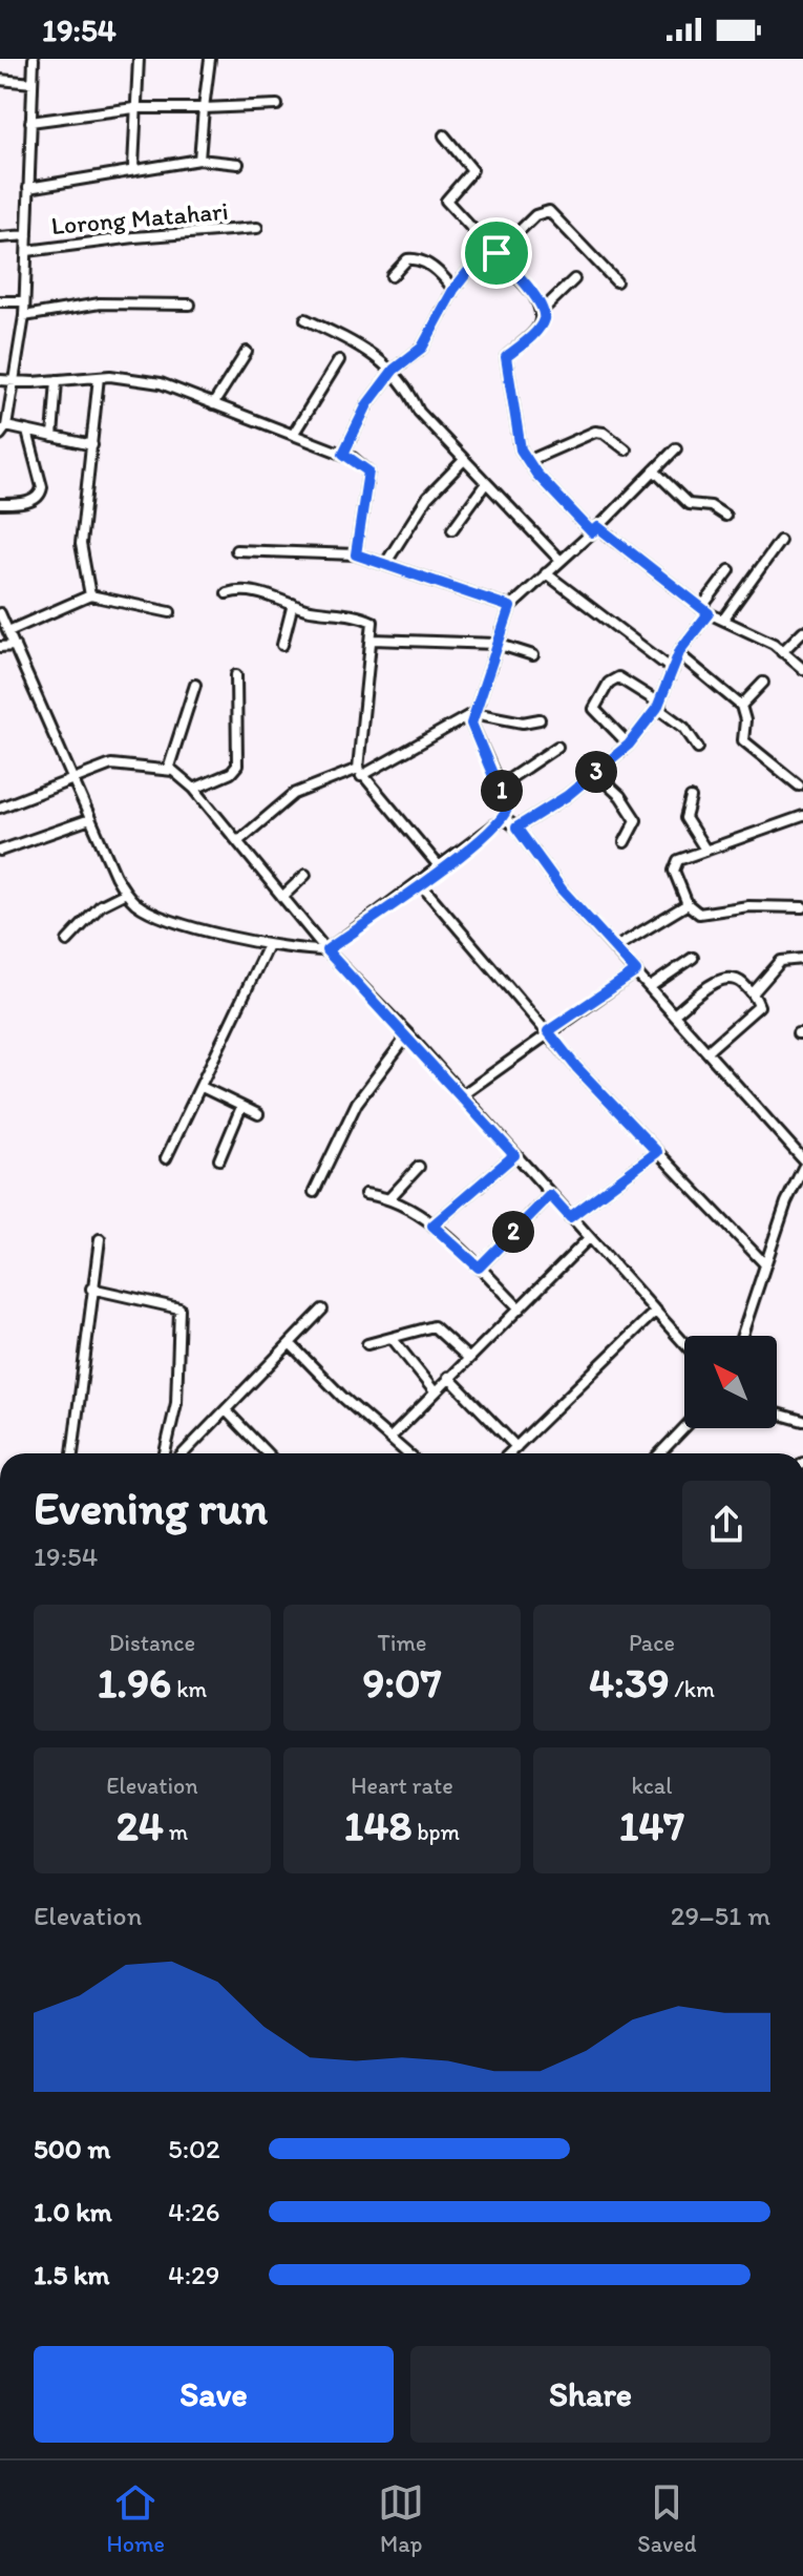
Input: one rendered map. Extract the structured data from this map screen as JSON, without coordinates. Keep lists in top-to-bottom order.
{
  "streets": {
    "street": ["Lorong Matahari"]
  },
  "north": "top left",
  "page": {
    "status": "19:54",
    "pins": ["3", "1", "2"],
    "heading": ["Evening run", "19:54"],
    "stats": [
      ["Distance", "1.96 km"],
      ["Time", "9:07"],
      ["Pace", "4:39 /km"],
      ["Elevation", "24 m"],
      ["Heart rate", "148 bpm"],
      ["kcal", "147"]
    ],
    "chart": ["Elevation", "29–51 m"],
    "list": [
      {
        "name": "500 m",
        "note": "5:02"
      },
      {
        "name": "1.0 km",
        "note": "4:26"
      },
      {
        "name": "1.5 km",
        "note": "4:29"
      }
    ],
    "buttons": ["Save", "Share"],
    "tabs": ["Home", "Map", "Saved"]
  }
}
